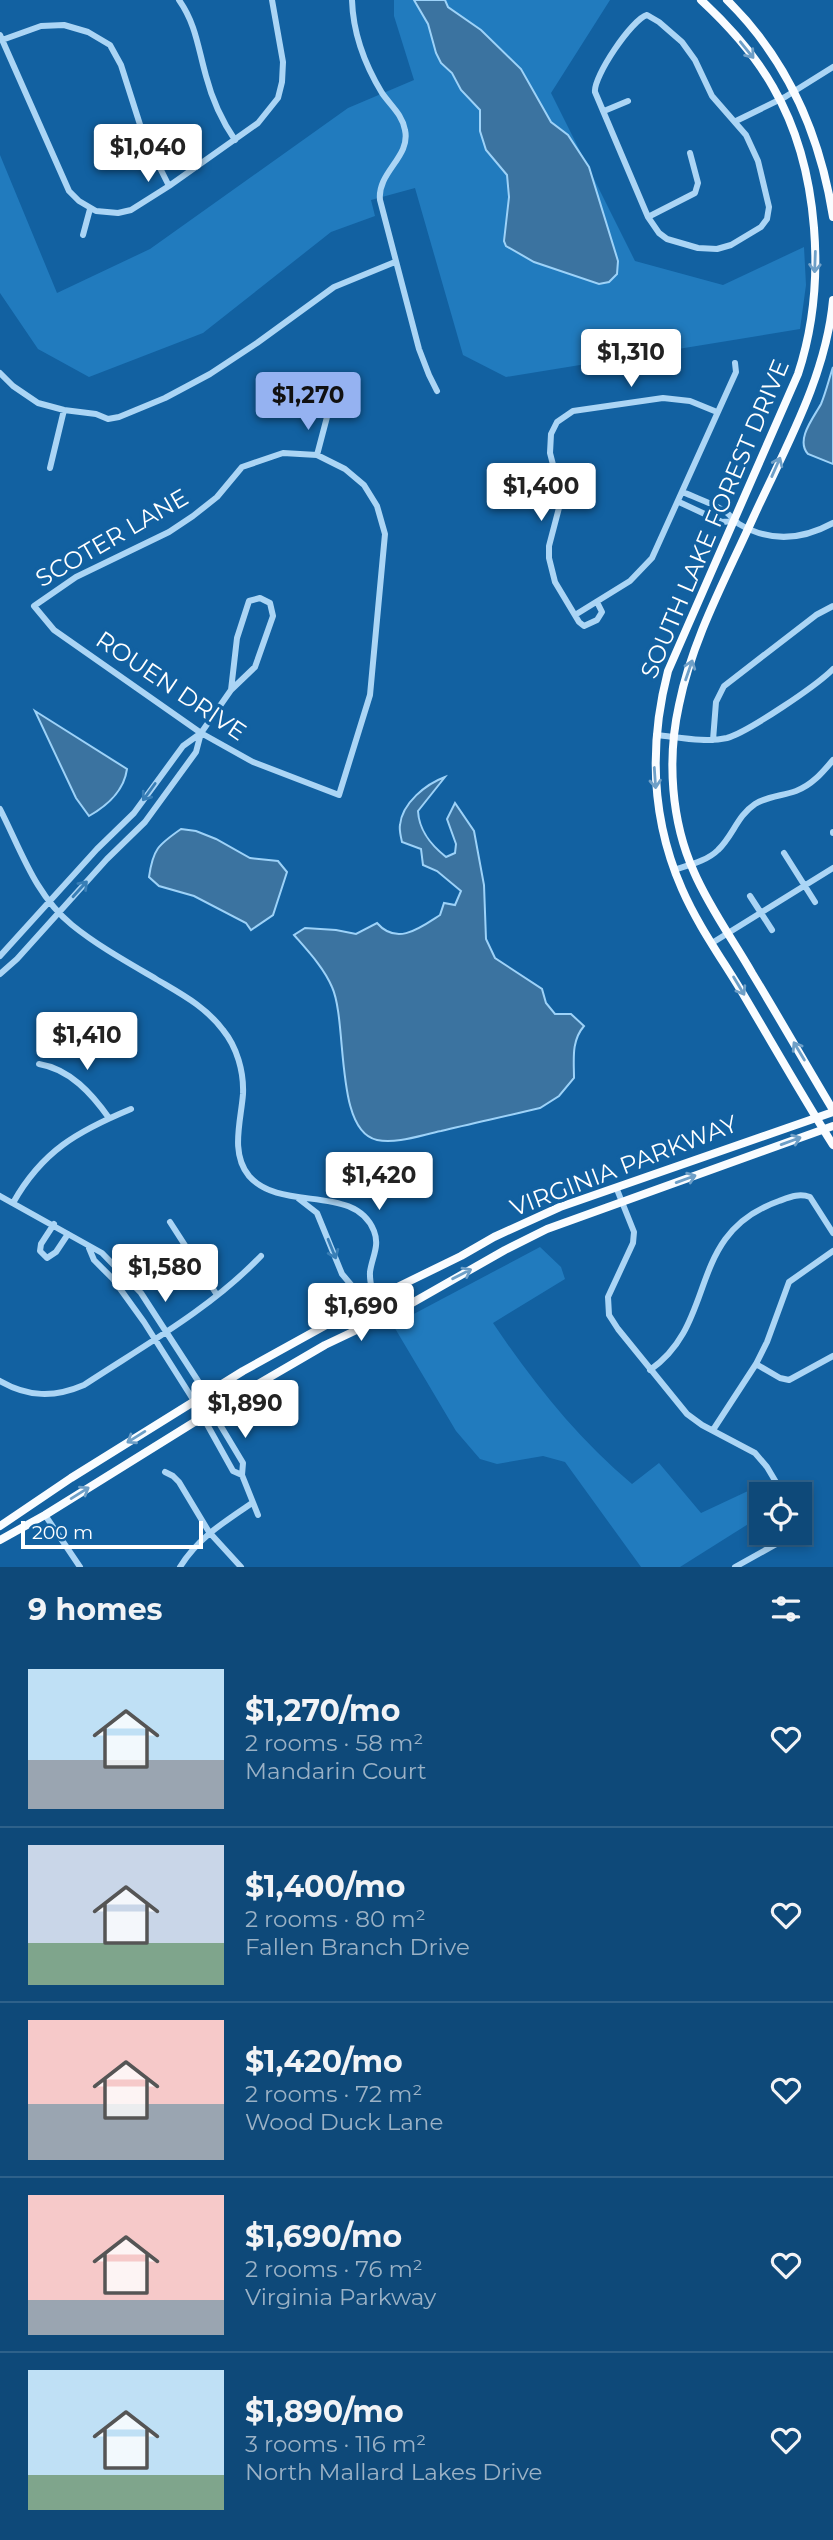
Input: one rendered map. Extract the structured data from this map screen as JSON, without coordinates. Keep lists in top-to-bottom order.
{
  "streets": {
    "main road": ["SOUTH LAKE FOREST DRIVE", "VIRGINIA PARKWAY"],
    "street": ["SCOTER LANE", "ROUEN DRIVE"]
  },
  "crossings": [
    ["SOUTH LAKE FOREST DRIVE", "VIRGINIA PARKWAY"],
    ["SCOTER LANE", "ROUEN DRIVE"]
  ],
  "scale_bar": "200 m",
  "page": {
    "price": [
      "$1,040",
      "$1,310",
      "$1,270",
      "$1,400",
      "$1,410",
      "$1,420",
      "$1,580",
      "$1,690",
      "$1,890"
    ],
    "scale": "200 m",
    "heading": "9 homes",
    "list": [
      {
        "name": "$1,270/mo",
        "note": "2 rooms · 58 m² · Mandarin Court"
      },
      {
        "name": "$1,400/mo",
        "note": "2 rooms · 80 m² · Fallen Branch Drive"
      },
      {
        "name": "$1,420/mo",
        "note": "2 rooms · 72 m² · Wood Duck Lane"
      },
      {
        "name": "$1,690/mo",
        "note": "2 rooms · 76 m² · Virginia Parkway"
      },
      {
        "name": "$1,890/mo",
        "note": "3 rooms · 116 m² · North Mallard Lakes Drive"
      }
    ]
  }
}
